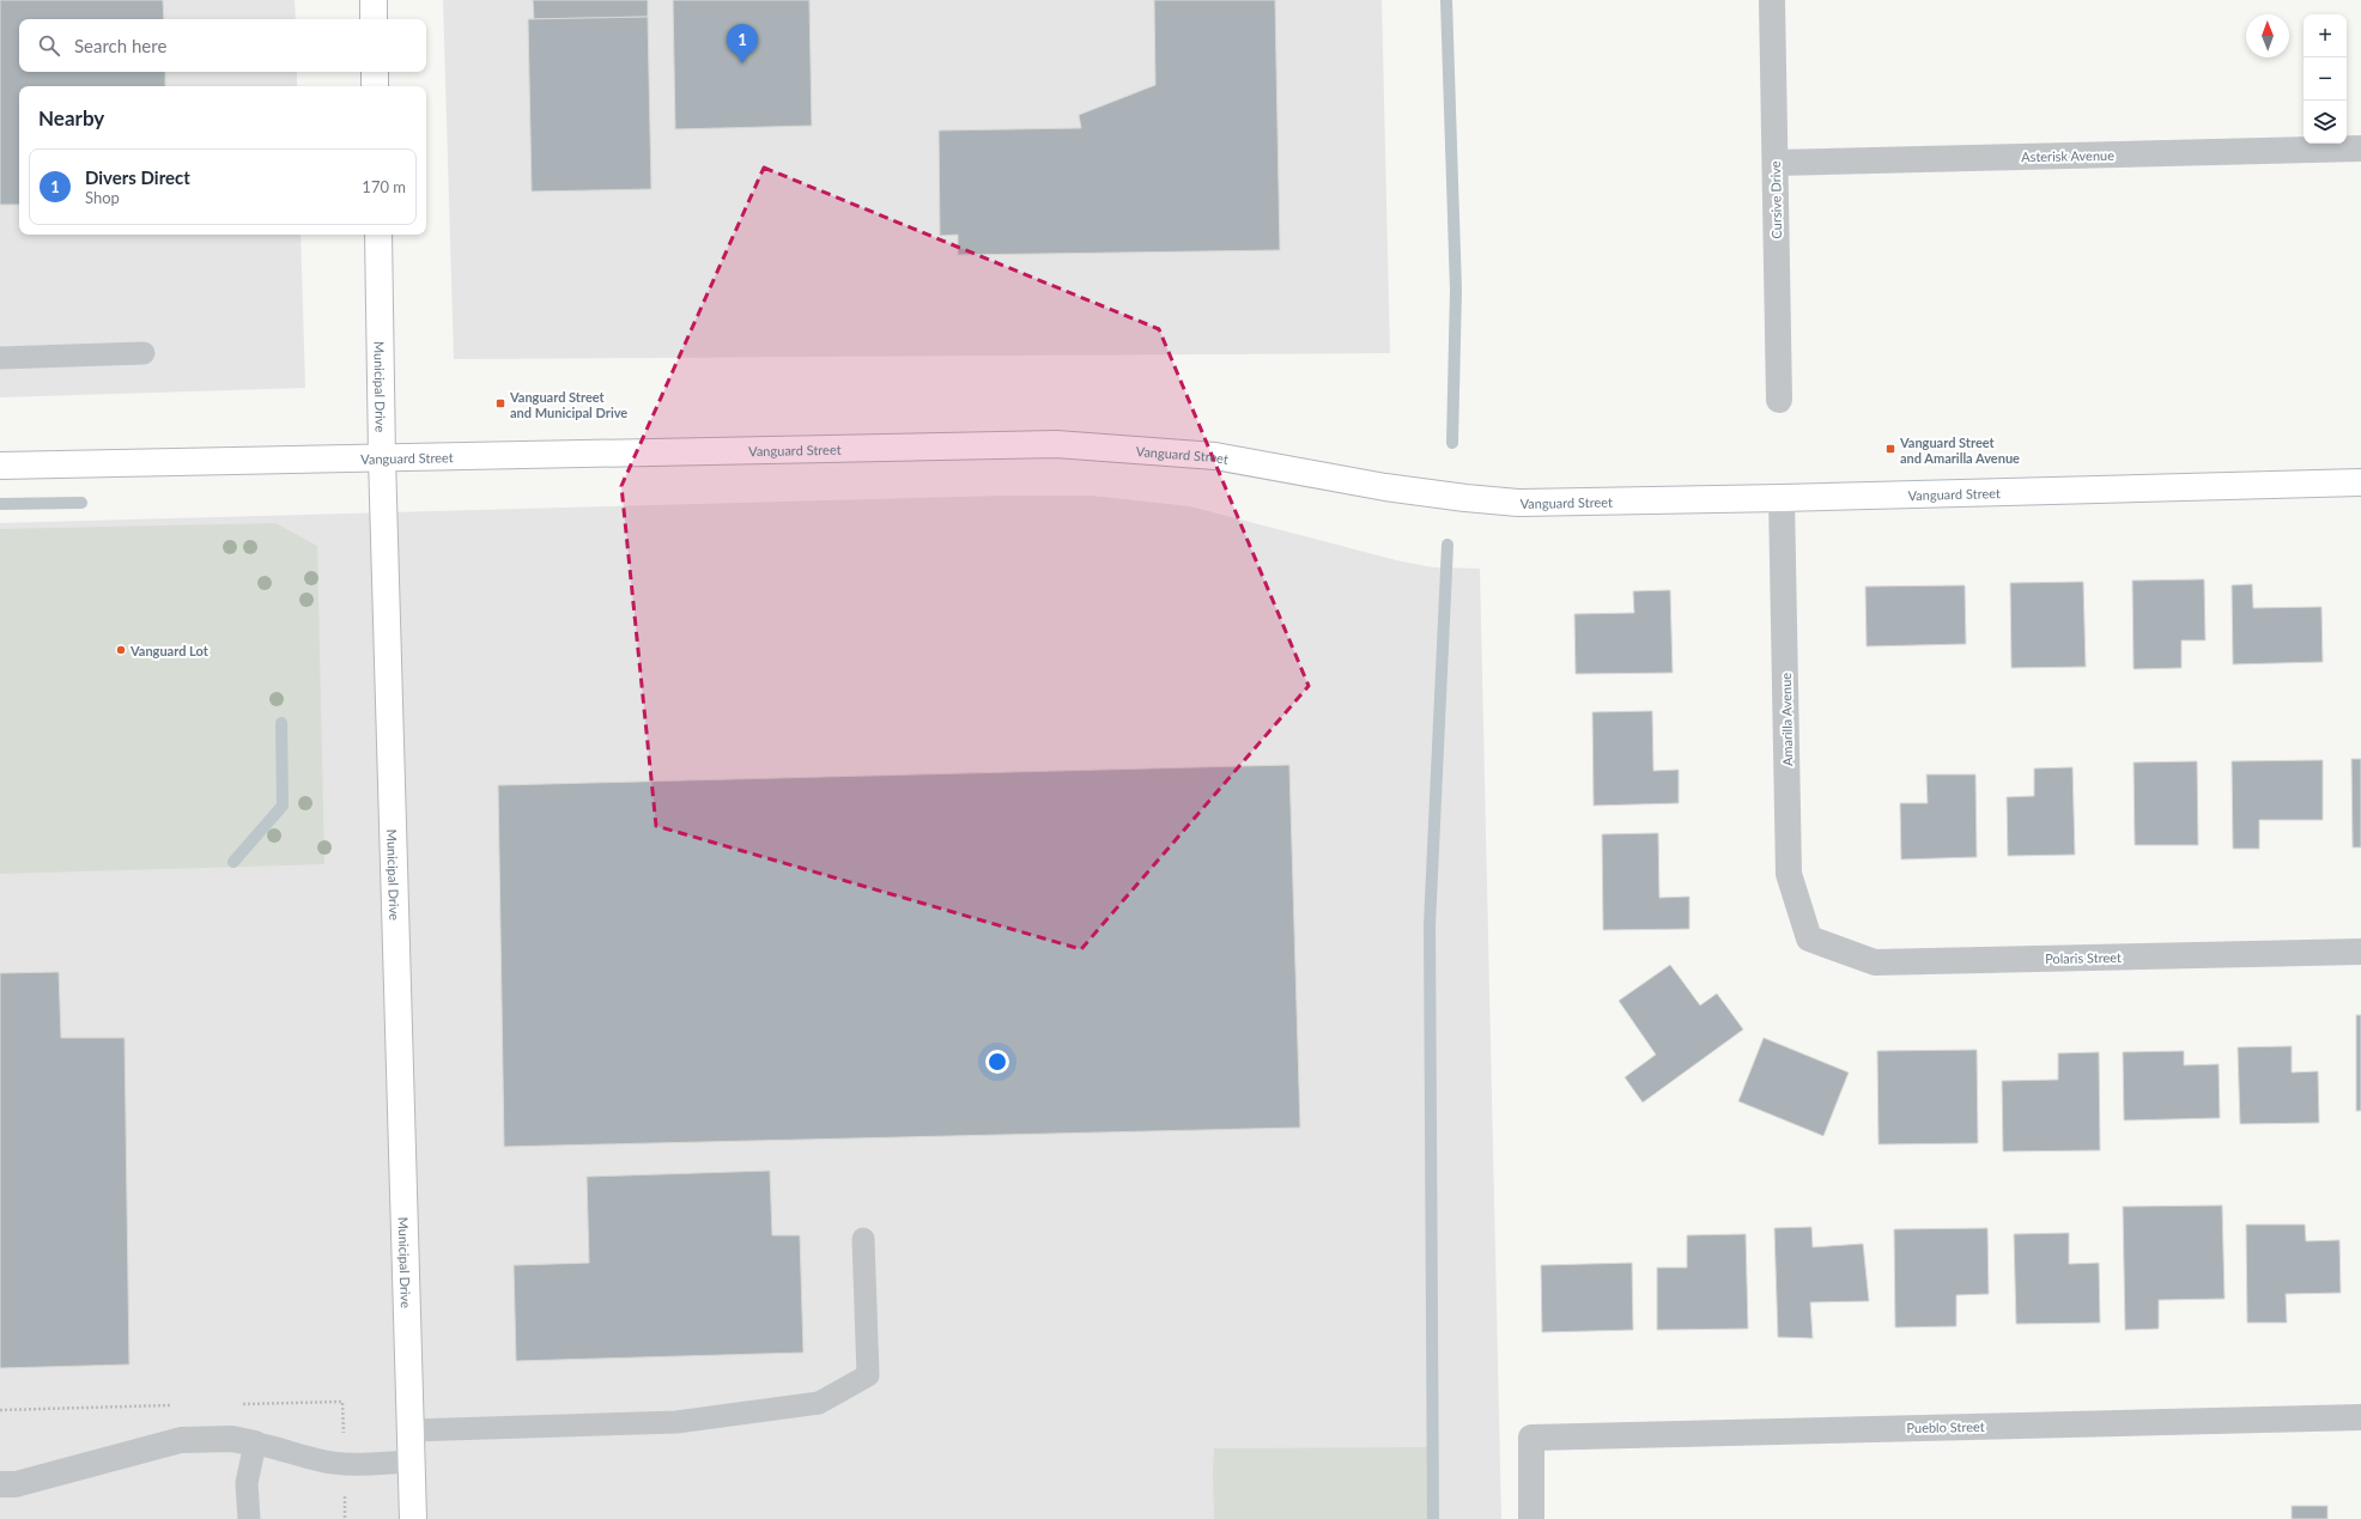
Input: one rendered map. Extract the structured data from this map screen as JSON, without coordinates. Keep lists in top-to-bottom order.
{
  "streets": {
    "street": [
      "Asterisk Avenue",
      "Cursive Drive",
      "Municipal Drive",
      "Vanguard Street",
      "Amarilla Avenue",
      "Polaris Street",
      "Pueblo Street"
    ]
  },
  "crossings": [
    ["Asterisk Avenue", "Cursive Drive"],
    ["Municipal Drive", "Vanguard Street"],
    ["Vanguard Street", "Amarilla Avenue"],
    ["Amarilla Avenue", "Polaris Street"]
  ],
  "places": {
    "transit": ["Vanguard Street and Municipal Drive", "Vanguard Street and Amarilla Avenue"],
    "other": ["Vanguard Lot"]
  },
  "north": "top",
  "page": {
    "map_buttons": ["+", "−"],
    "search": "Search here",
    "pins": "1",
    "heading": "Nearby",
    "list": [
      {
        "mark": "1",
        "name": "Divers Direct",
        "note": "Shop",
        "value": "170 m"
      }
    ]
  }
}
